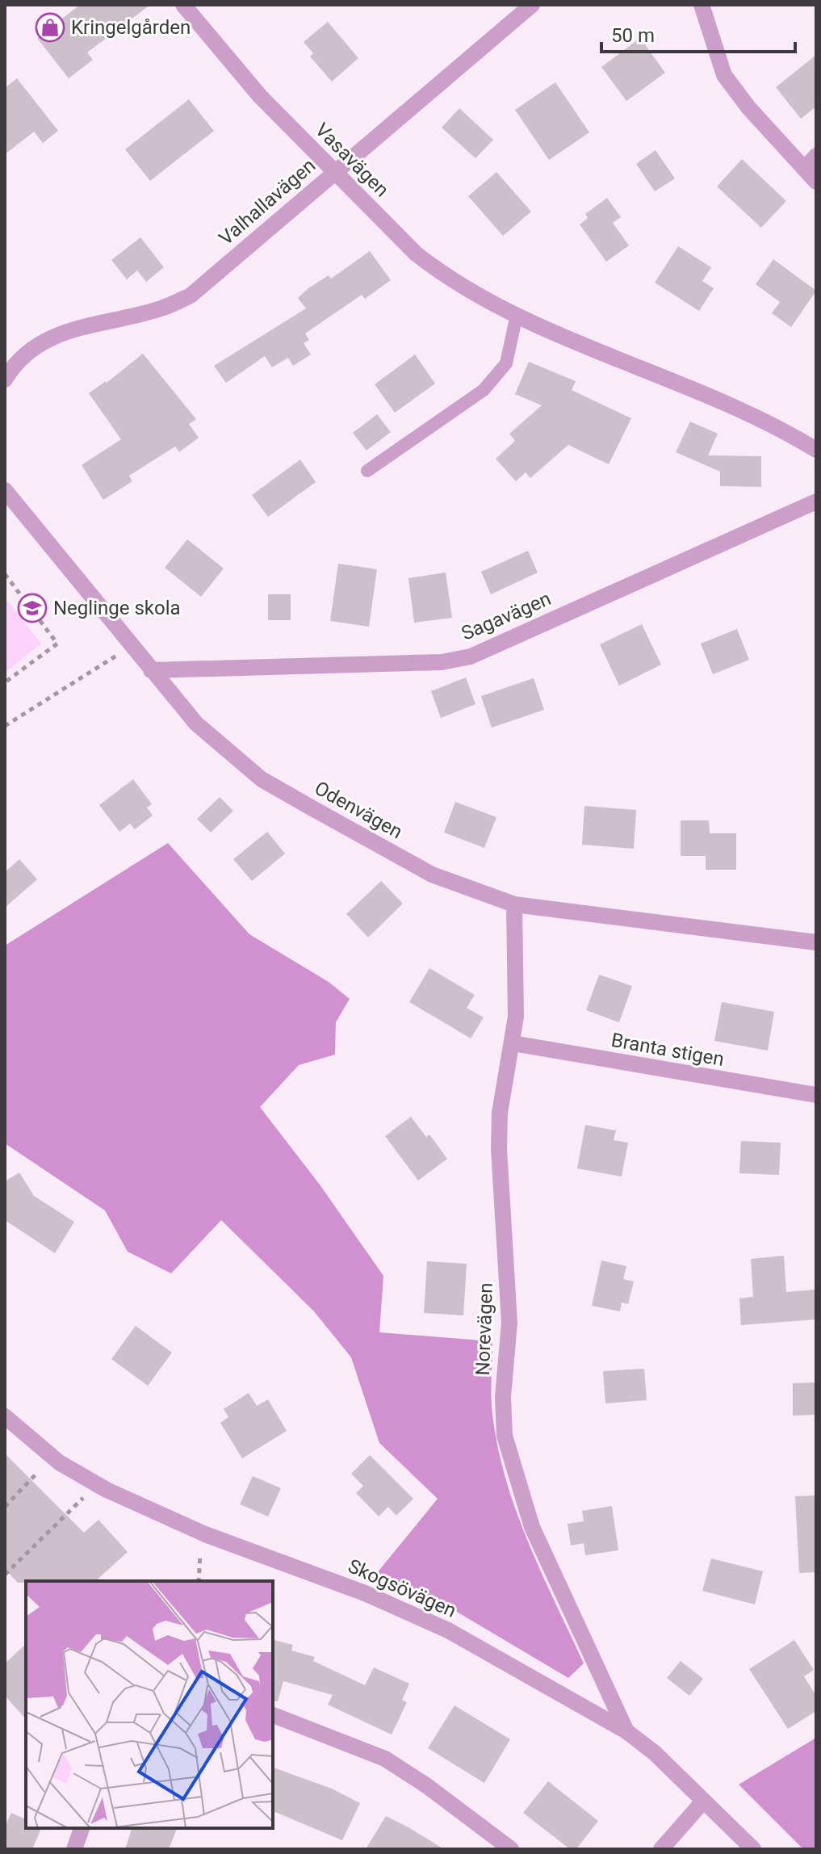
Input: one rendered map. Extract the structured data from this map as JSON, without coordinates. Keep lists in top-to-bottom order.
{
  "streets": {
    "street": [
      "Vasavägen",
      "Valhallavägen",
      "Sagavägen",
      "Odenvägen",
      "Branta stigen",
      "Norevägen",
      "Skogsövägen"
    ]
  },
  "crossings": [
    ["Vasavägen", "Valhallavägen"],
    ["Sagavägen", "Odenvägen"],
    ["Odenvägen", "Norevägen"],
    ["Branta stigen", "Norevägen"],
    ["Norevägen", "Skogsövägen"]
  ],
  "places": {
    "shop": ["Kringelgården"],
    "school or university": ["Neglinge skola"]
  },
  "scale_bar": "50 m"
}
